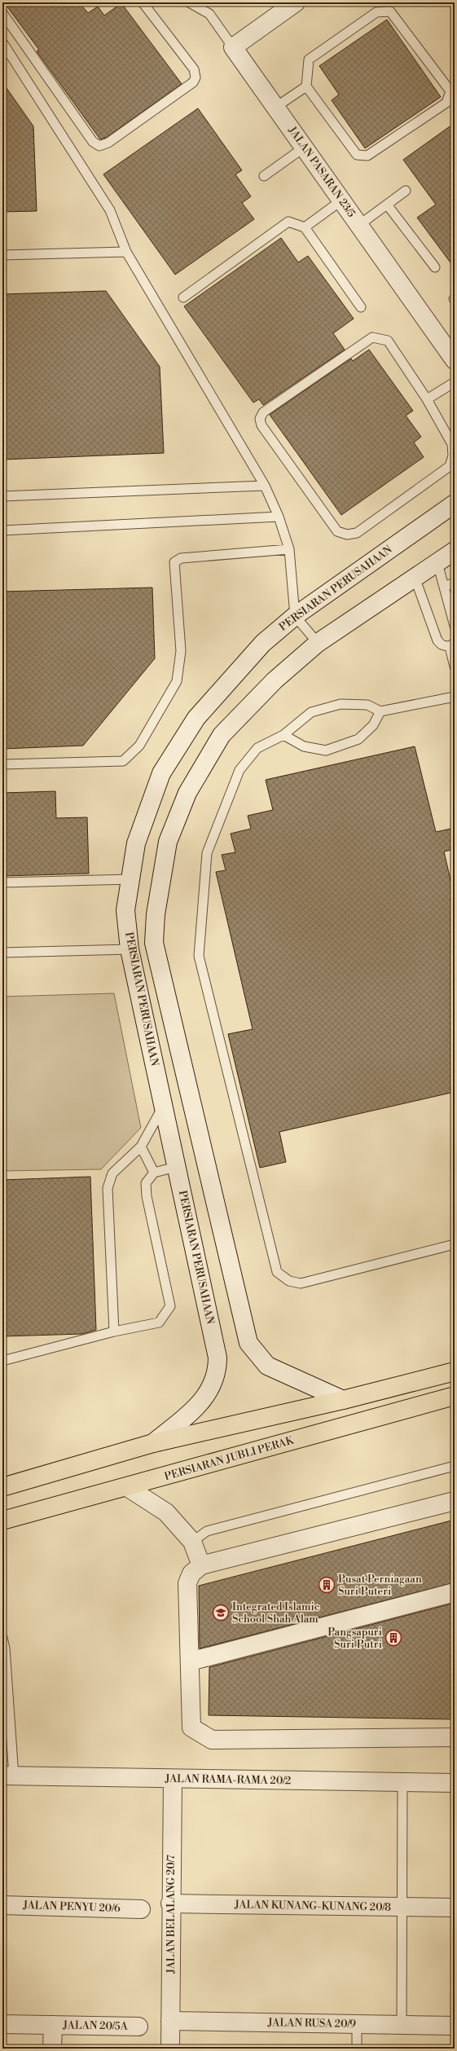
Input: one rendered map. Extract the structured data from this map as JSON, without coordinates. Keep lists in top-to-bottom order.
{
  "streets": {
    "main road": ["PERSIARAN JUBLI PERAK"],
    "street": [
      "JALAN PASARAN 23/5",
      "PERSIARAN PERUSAHAAN",
      "JALAN RAMA-RAMA 20/2",
      "JALAN KUNANG-KUNANG 20/8",
      "JALAN PENYU 20/6",
      "JALAN BELALANG 20/7",
      "JALAN RUSA 20/9",
      "JALAN 20/5A"
    ]
  },
  "crossings": [
    ["JALAN RAMA-RAMA 20/2", "JALAN BELALANG 20/7"],
    ["JALAN KUNANG-KUNANG 20/8", "JALAN BELALANG 20/7"],
    ["JALAN BELALANG 20/7", "JALAN RUSA 20/9"]
  ],
  "places": {
    "building": ["Pusat Perniagaan Suri Puteri", "Pangsapuri Suri Putri"],
    "school or university": ["Integrated Islamic School Shah Alam"]
  }
}
